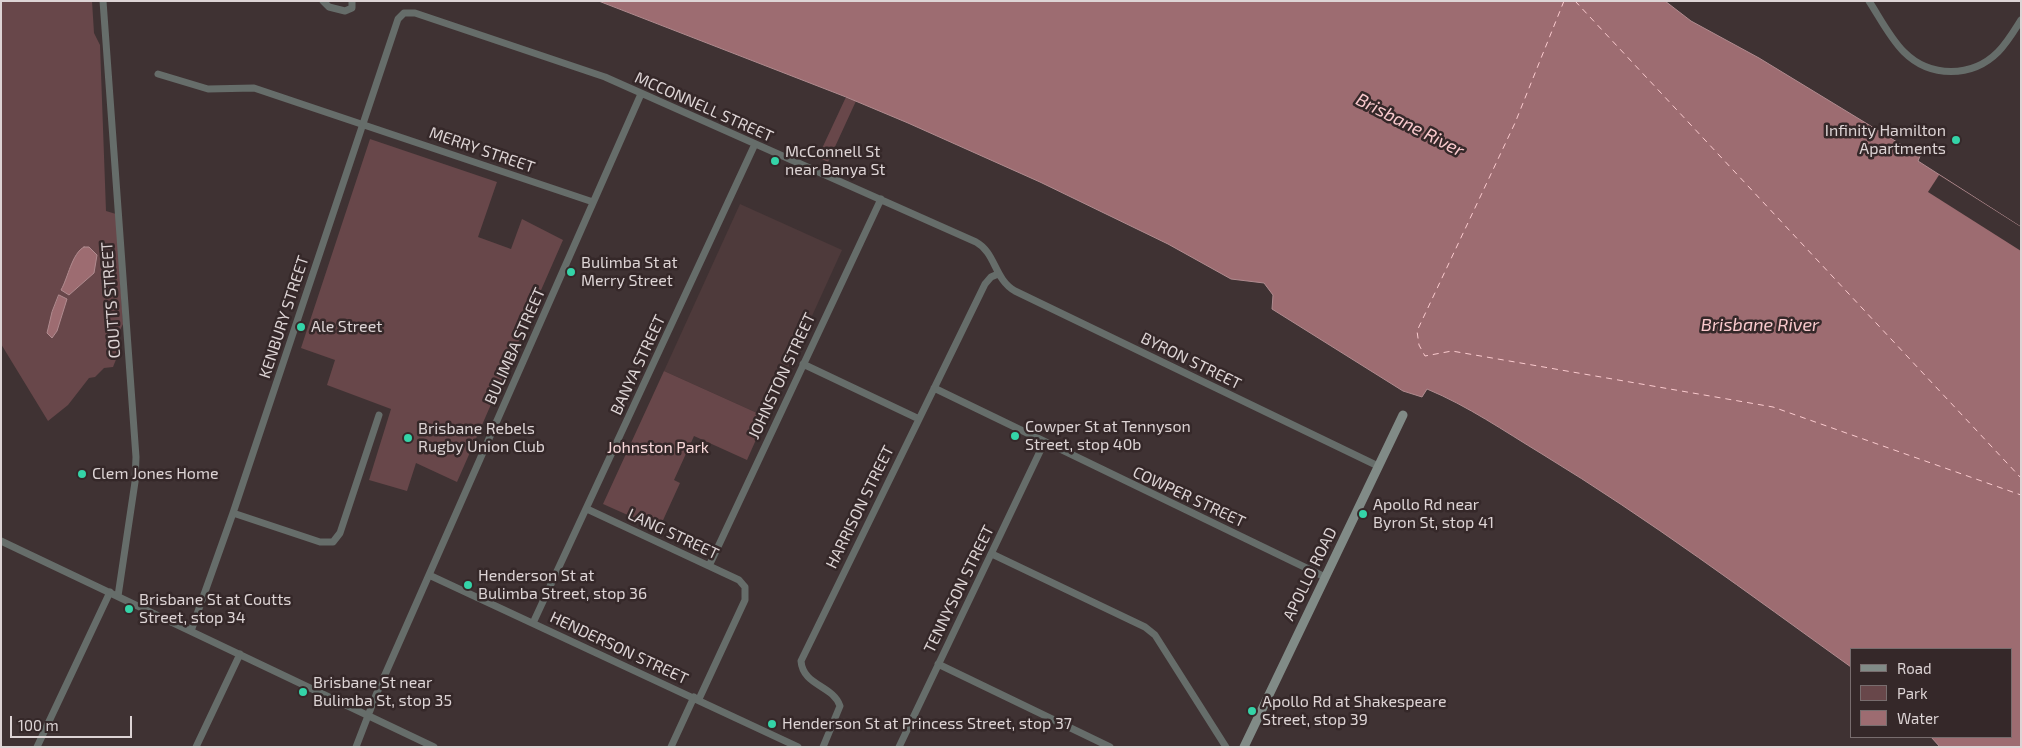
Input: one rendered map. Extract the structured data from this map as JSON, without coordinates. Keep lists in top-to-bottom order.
{
  "streets": {
    "street": [
      "MCCONNELL STREET",
      "MERRY STREET",
      "COUTTS STREET",
      "KENBURY STREET",
      "BULIMBA STREET",
      "BYRON STREET",
      "BANYA STREET",
      "JOHNSTON STREET",
      "COWPER STREET",
      "HARRISON STREET",
      "LANG STREET",
      "APOLLO ROAD",
      "TENNYSON STREET",
      "HENDERSON STREET"
    ]
  },
  "crossings": [
    ["MCCONNELL STREET", "KENBURY STREET"],
    ["MCCONNELL STREET", "BULIMBA STREET"],
    ["MCCONNELL STREET", "BYRON STREET"],
    ["MCCONNELL STREET", "BANYA STREET"],
    ["MCCONNELL STREET", "JOHNSTON STREET"],
    ["MCCONNELL STREET", "HARRISON STREET"],
    ["MERRY STREET", "KENBURY STREET"],
    ["MERRY STREET", "BULIMBA STREET"],
    ["BULIMBA STREET", "HENDERSON STREET"],
    ["BYRON STREET", "HARRISON STREET"],
    ["BYRON STREET", "APOLLO ROAD"],
    ["BANYA STREET", "LANG STREET"],
    ["BANYA STREET", "HENDERSON STREET"],
    ["JOHNSTON STREET", "LANG STREET"],
    ["COWPER STREET", "HARRISON STREET"],
    ["COWPER STREET", "APOLLO ROAD"],
    ["COWPER STREET", "TENNYSON STREET"],
    ["LANG STREET", "HENDERSON STREET"]
  ],
  "water": ["Brisbane River"],
  "parks": ["Johnston Park"],
  "places": [
    "Infinity Hamilton Apartments",
    "McConnell St near Banya St",
    "Bulimba St at Merry Street",
    "Ale Street",
    "Cowper St at Tennyson Street, stop 40b",
    "Brisbane Rebels Rugby Union Club",
    "Clem Jones Home",
    "Apollo Rd near Byron St, stop 41",
    "Henderson St at Bulimba Street, stop 36",
    "Brisbane St at Coutts Street, stop 34",
    "Brisbane St near Bulimba St, stop 35",
    "Apollo Rd at Shakespeare Street, stop 39",
    "Henderson St at Princess Street, stop 37"
  ],
  "legend": ["Road", "Park", "Water"],
  "scale_bar": "100 m"
}
